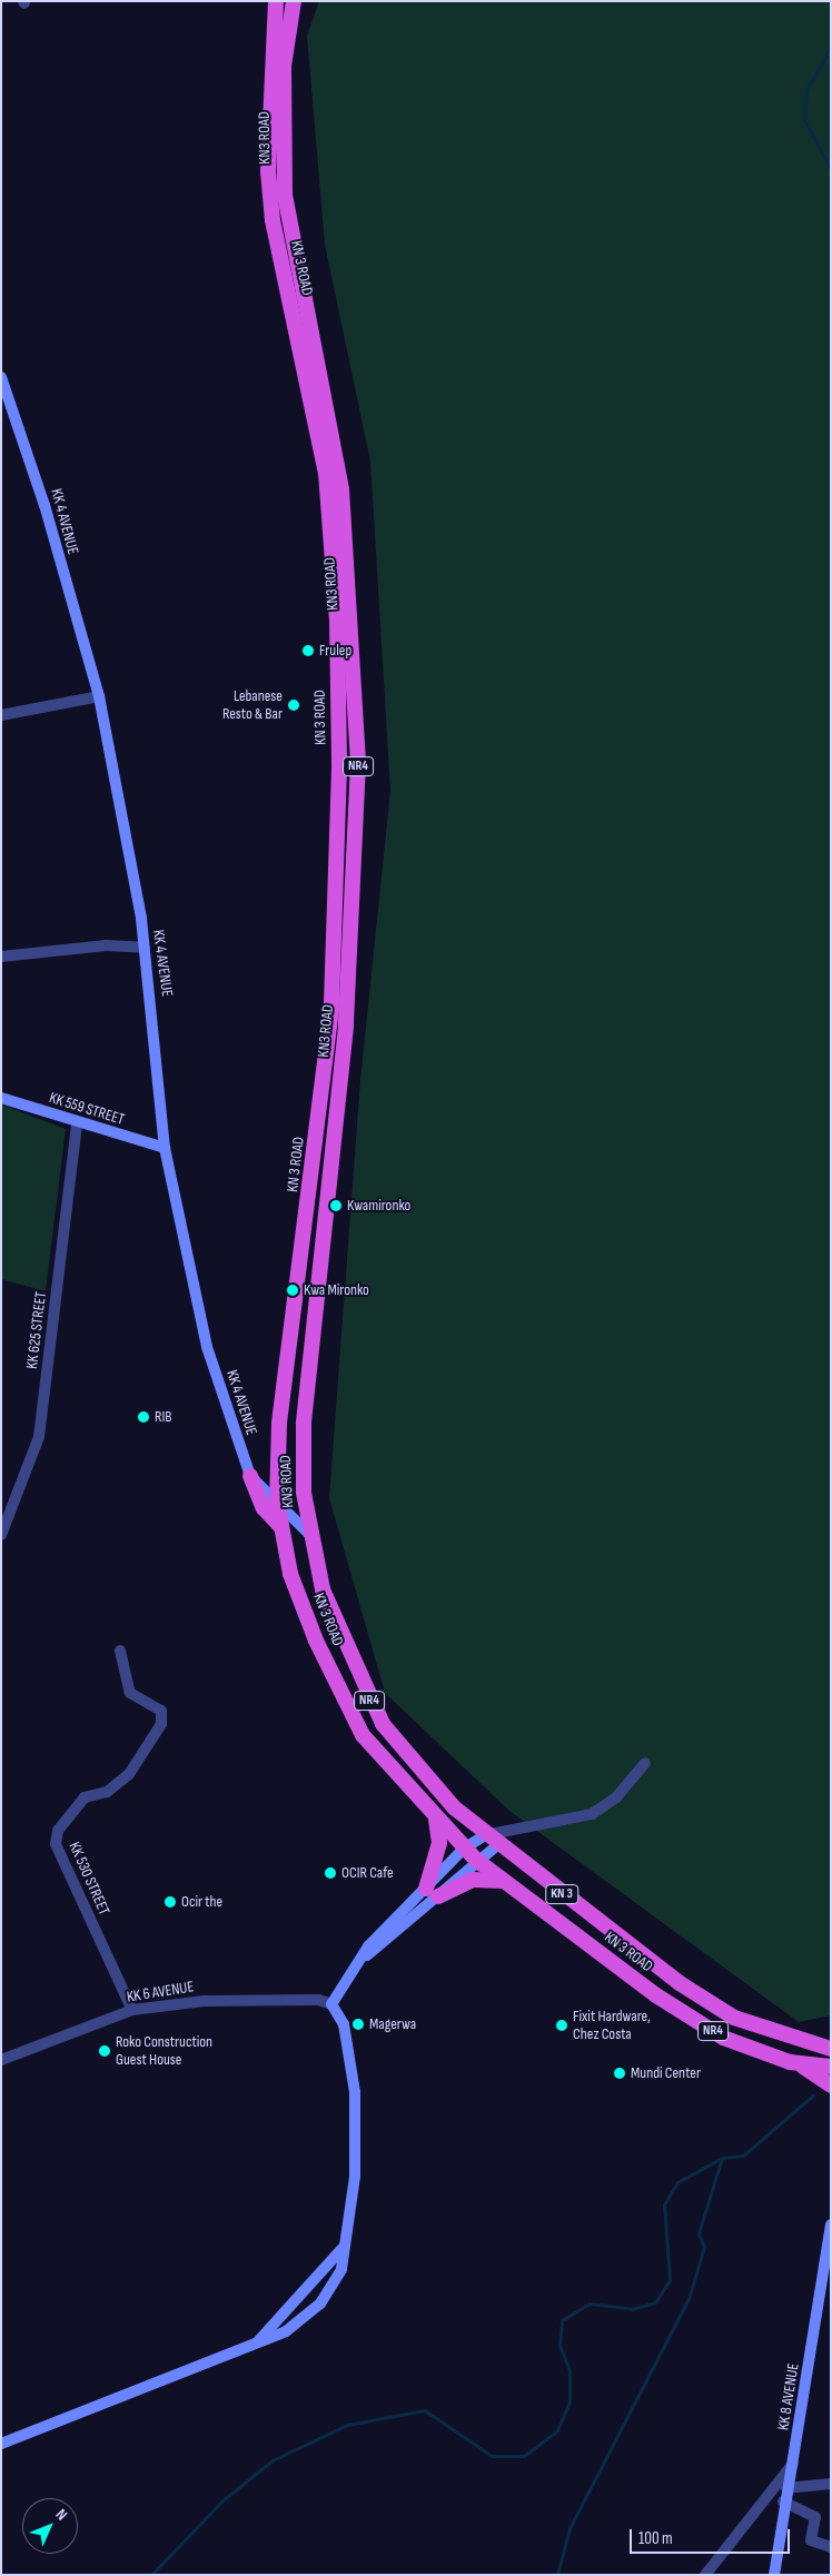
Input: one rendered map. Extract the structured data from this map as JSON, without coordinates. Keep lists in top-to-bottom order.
{
  "streets": {
    "highway": [
      "KN3 ROAD",
      "KN 3 ROAD",
      "NR4",
      "KN 3"
    ],
    "main road": ["KK 4 AVENUE", "KK 559 STREET", "KK 8 AVENUE"],
    "street": ["KK 625 STREET", "KK 530 STREET", "KK 6 AVENUE"]
  },
  "crossings": [
    ["KN3 ROAD", "KN 3 ROAD"],
    ["KK 4 AVENUE", "KK 559 STREET"],
    ["KK 559 STREET", "KK 625 STREET"],
    ["KK 530 STREET", "KK 6 AVENUE"]
  ],
  "places": [
    "Frulep",
    "Lebanese Resto & Bar",
    "Kwamironko",
    "Kwa Mironko",
    "RIB",
    "OCIR Cafe",
    "Ocir the",
    "Magerwa",
    "Fixit Hardware, Chez Costa",
    "Roko Construction Guest House",
    "Mundi Center"
  ],
  "scale_bar": "100 m",
  "north": "top right"
}
